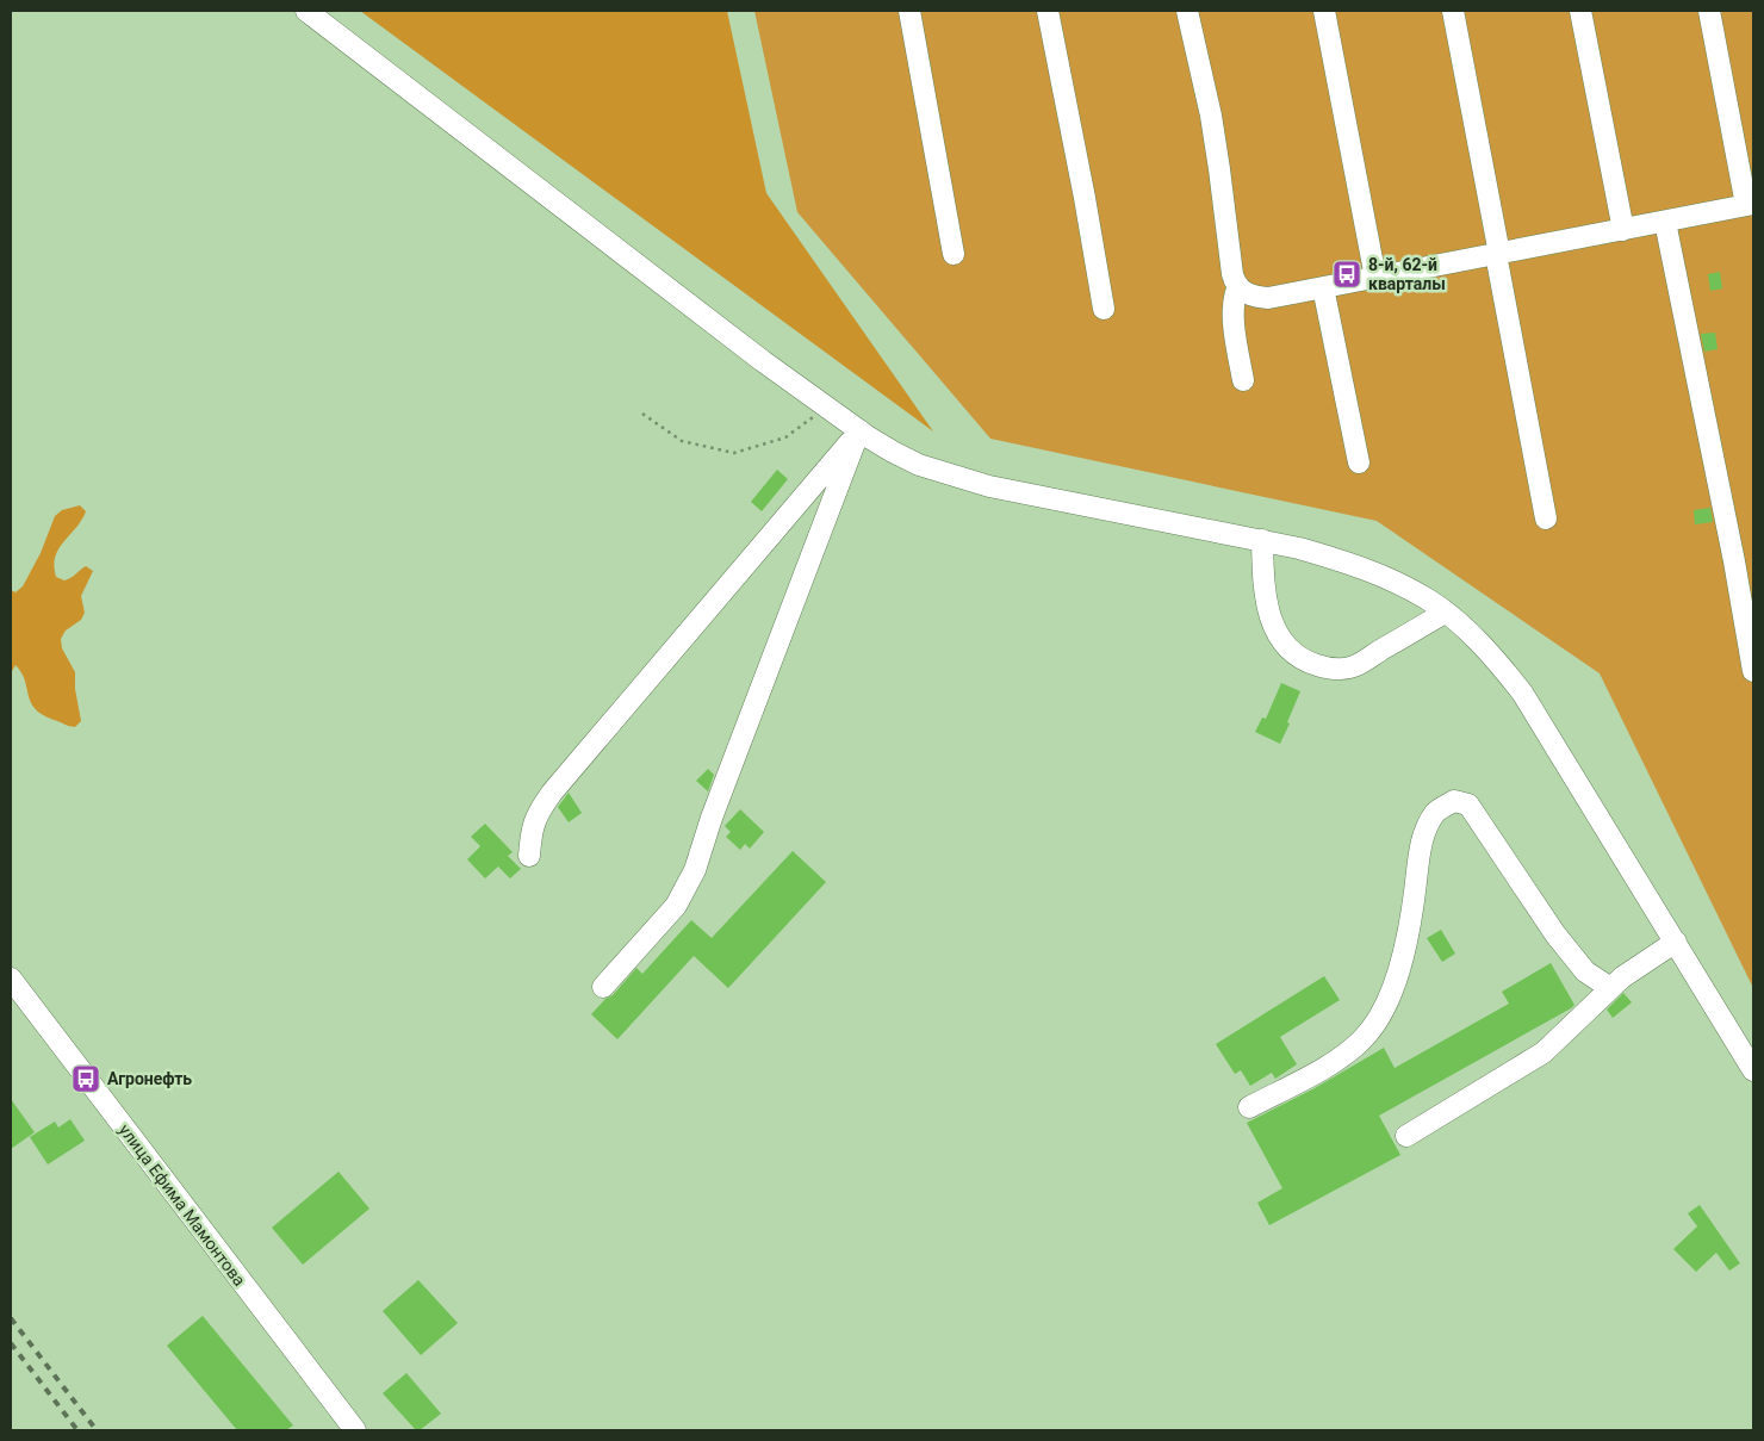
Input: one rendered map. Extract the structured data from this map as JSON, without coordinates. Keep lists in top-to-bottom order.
{
  "streets": {
    "street": ["улица Ефима Мамонтова"]
  },
  "places": {
    "bus stop": ["8-й, 62-й кварталы", "Агронефть"]
  }
}
